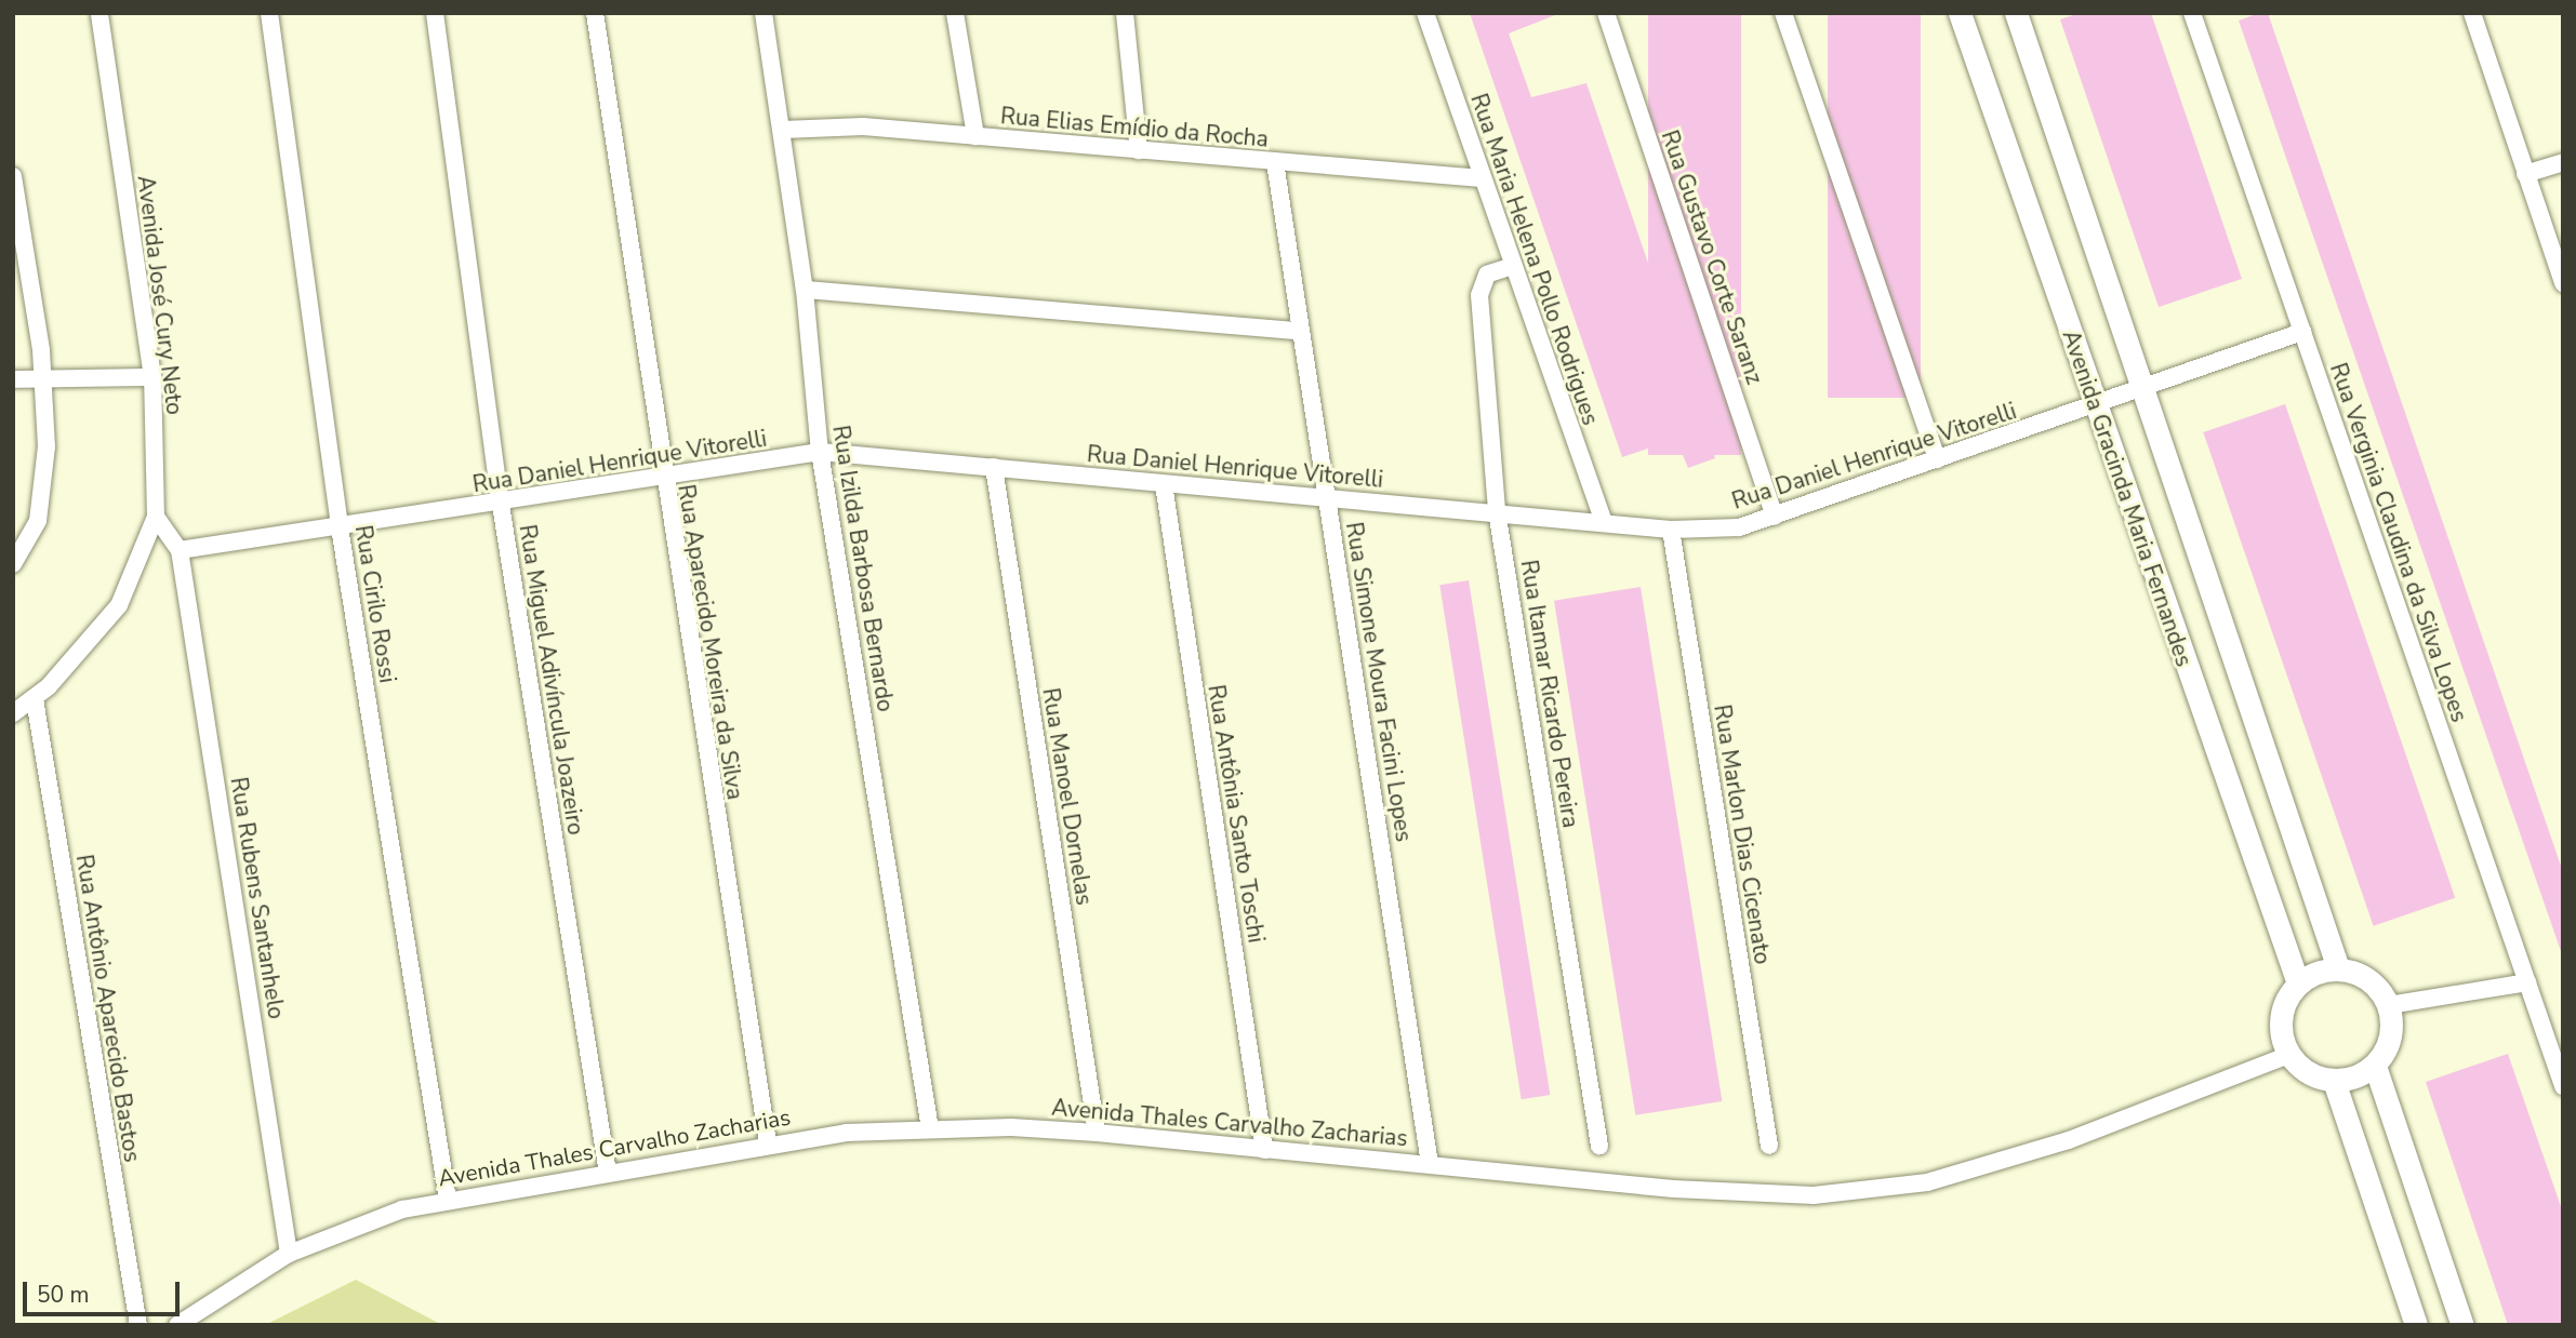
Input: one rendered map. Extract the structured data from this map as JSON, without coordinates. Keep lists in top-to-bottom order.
{
  "streets": {
    "street": [
      "Rua Elias Emídio da Rocha",
      "Rua Gustavo Corte Saranz",
      "Rua Maria Helena Pollo Rodrigues",
      "Avenida José Cury Neto",
      "Rua Daniel Henrique Vitorelli",
      "Avenida Gracinda Maria Fernandes",
      "Rua Verginia Claudina da Silva Lopes",
      "Rua Izilda Barbosa Bernardo",
      "Rua Cirilo Rossi",
      "Rua Aparecido Moreira da Silva",
      "Rua Miguel Adivíncula Joazeiro",
      "Rua Simone Moura Facini Lopes",
      "Rua Itamar Ricardo Pereira",
      "Rua Manoel Dornelas",
      "Rua Antônia Santo Toschi",
      "Rua Marlon Dias Cicenato",
      "Rua Rubens Santanhelo",
      "Rua Antônio Aparecido Bastos",
      "Avenida Thales Carvalho Zacharias"
    ]
  },
  "crossings": [
    ["Rua Elias Emídio da Rocha", "Rua Maria Helena Pollo Rodrigues"],
    ["Rua Elias Emídio da Rocha", "Rua Izilda Barbosa Bernardo"],
    ["Rua Elias Emídio da Rocha", "Rua Simone Moura Facini Lopes"],
    ["Rua Gustavo Corte Saranz", "Rua Daniel Henrique Vitorelli"],
    ["Rua Maria Helena Pollo Rodrigues", "Rua Daniel Henrique Vitorelli"],
    ["Rua Maria Helena Pollo Rodrigues", "Rua Itamar Ricardo Pereira"],
    ["Avenida José Cury Neto", "Rua Antônio Aparecido Bastos"],
    ["Rua Daniel Henrique Vitorelli", "Avenida Gracinda Maria Fernandes"],
    ["Rua Daniel Henrique Vitorelli", "Rua Verginia Claudina da Silva Lopes"],
    ["Rua Daniel Henrique Vitorelli", "Rua Izilda Barbosa Bernardo"],
    ["Rua Daniel Henrique Vitorelli", "Rua Cirilo Rossi"],
    ["Rua Daniel Henrique Vitorelli", "Rua Aparecido Moreira da Silva"],
    ["Rua Daniel Henrique Vitorelli", "Rua Miguel Adivíncula Joazeiro"],
    ["Rua Daniel Henrique Vitorelli", "Rua Simone Moura Facini Lopes"],
    ["Rua Daniel Henrique Vitorelli", "Rua Itamar Ricardo Pereira"],
    ["Rua Daniel Henrique Vitorelli", "Rua Manoel Dornelas"],
    ["Rua Daniel Henrique Vitorelli", "Rua Antônia Santo Toschi"],
    ["Rua Daniel Henrique Vitorelli", "Rua Marlon Dias Cicenato"],
    ["Rua Daniel Henrique Vitorelli", "Rua Rubens Santanhelo"],
    ["Avenida Gracinda Maria Fernandes", "Avenida Thales Carvalho Zacharias"],
    ["Rua Izilda Barbosa Bernardo", "Avenida Thales Carvalho Zacharias"],
    ["Rua Cirilo Rossi", "Avenida Thales Carvalho Zacharias"],
    ["Rua Aparecido Moreira da Silva", "Avenida Thales Carvalho Zacharias"],
    ["Rua Miguel Adivíncula Joazeiro", "Avenida Thales Carvalho Zacharias"],
    ["Rua Simone Moura Facini Lopes", "Avenida Thales Carvalho Zacharias"],
    ["Rua Manoel Dornelas", "Avenida Thales Carvalho Zacharias"],
    ["Rua Antônia Santo Toschi", "Avenida Thales Carvalho Zacharias"],
    ["Rua Rubens Santanhelo", "Avenida Thales Carvalho Zacharias"]
  ],
  "scale_bar": "50 m"
}
